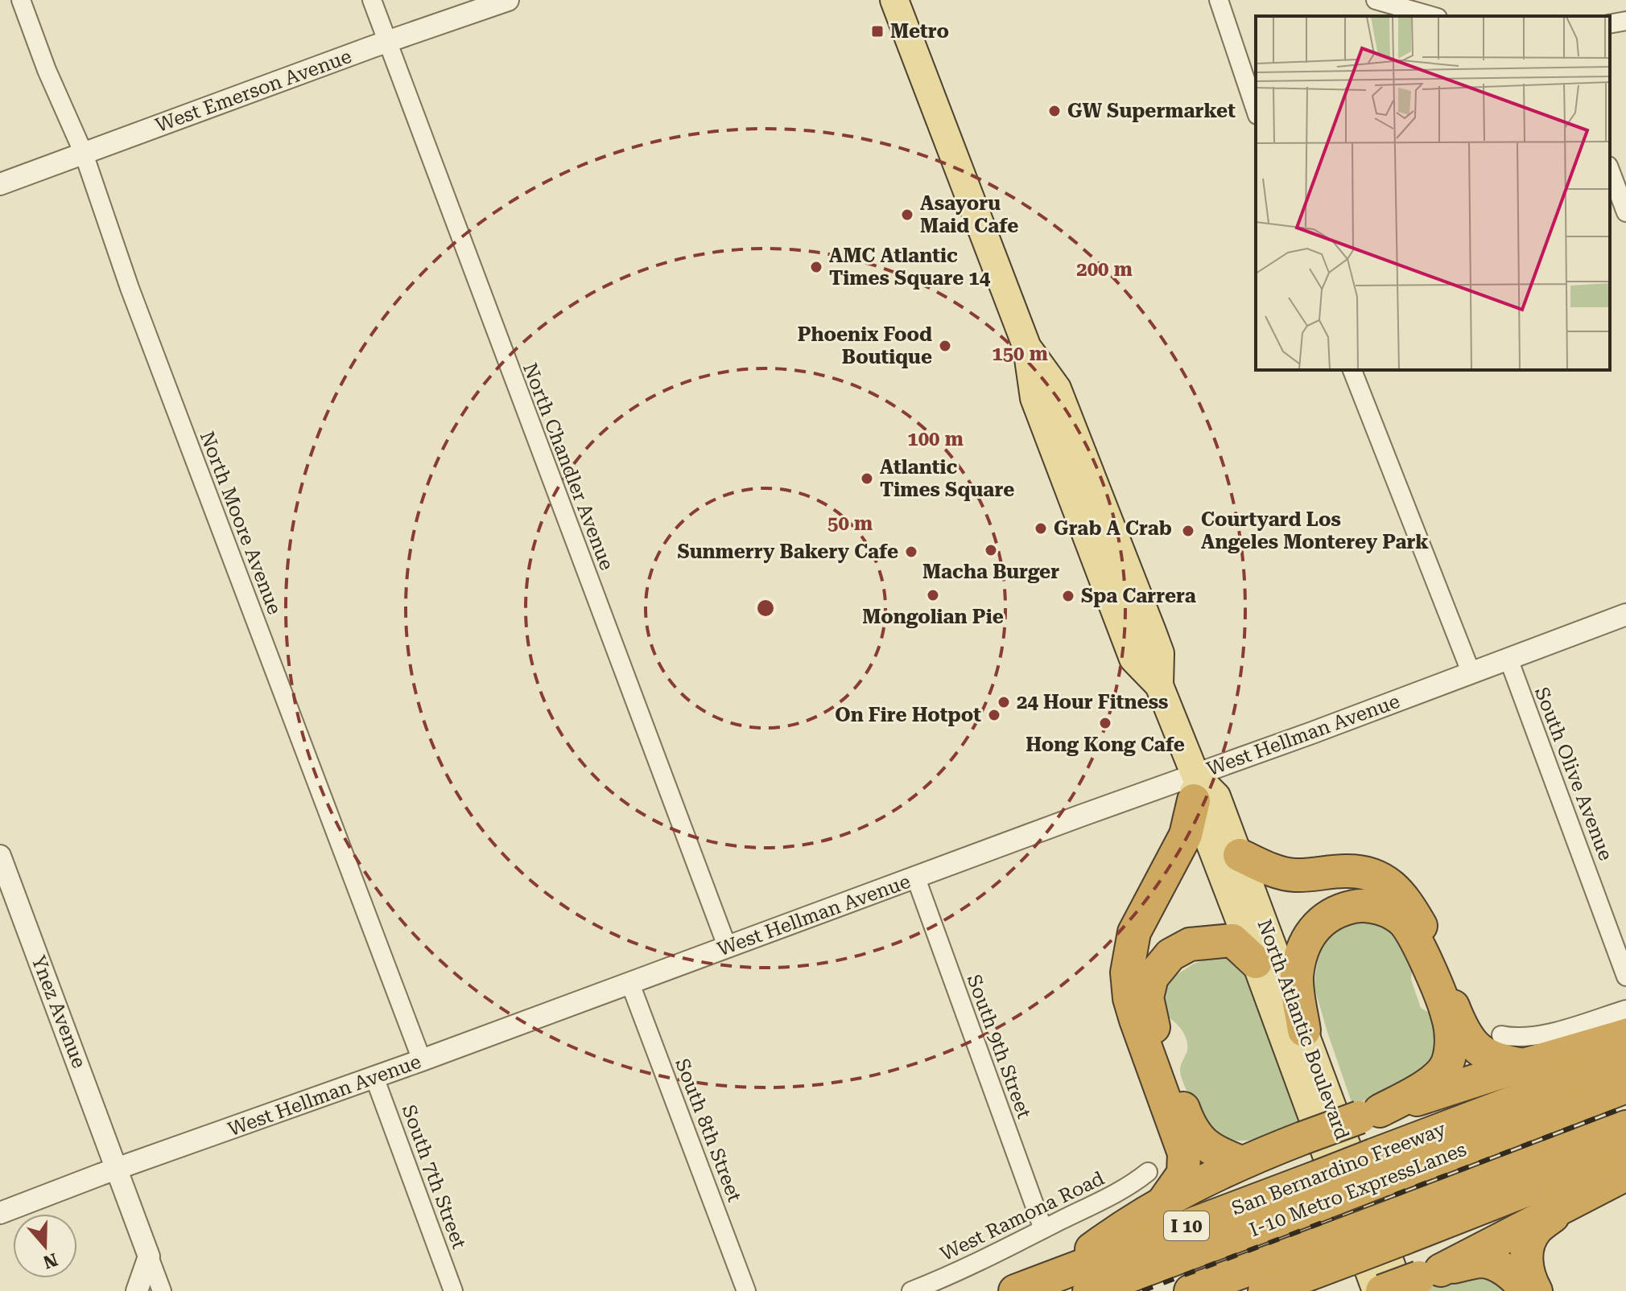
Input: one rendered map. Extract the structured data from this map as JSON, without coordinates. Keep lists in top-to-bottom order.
{
  "streets": {
    "highway": ["San Bernardino Freeway", "I-10 Metro ExpressLanes", "I 10"],
    "main road": ["North Atlantic Boulevard"],
    "street": [
      "West Emerson Avenue",
      "North Chandler Avenue",
      "North Moore Avenue",
      "West Hellman Avenue",
      "South Olive Avenue",
      "Ynez Avenue",
      "South 9th Street",
      "South 8th Street",
      "South 7th Street",
      "West Ramona Road"
    ]
  },
  "crossings": [
    ["West Emerson Avenue", "North Chandler Avenue"],
    ["West Emerson Avenue", "North Moore Avenue"],
    ["North Chandler Avenue", "West Hellman Avenue"],
    ["North Moore Avenue", "West Hellman Avenue"],
    ["West Hellman Avenue", "South Olive Avenue"],
    ["West Hellman Avenue", "Ynez Avenue"],
    ["West Hellman Avenue", "North Atlantic Boulevard"],
    ["West Hellman Avenue", "South 9th Street"],
    ["West Hellman Avenue", "South 8th Street"],
    ["West Hellman Avenue", "South 7th Street"],
    ["South 9th Street", "West Ramona Road"],
    ["San Bernardino Freeway", "I-10 Metro ExpressLanes"]
  ],
  "places": {
    "transit": ["Metro"],
    "other": [
      "GW Supermarket",
      "Asayoru Maid Cafe",
      "AMC Atlantic Times Square 14",
      "Phoenix Food Boutique",
      "Atlantic Times Square",
      "Grab A Crab",
      "Courtyard Los Angeles Monterey Park",
      "Macha Burger",
      "Sunmerry Bakery Cafe",
      "Mongolian Pie",
      "Spa Carrera",
      "24 Hour Fitness",
      "On Fire Hotpot",
      "Hong Kong Cafe"
    ]
  },
  "north": "bottom",
  "rings": [
    "200 m",
    "150 m",
    "100 m",
    "50 m"
  ]
}
